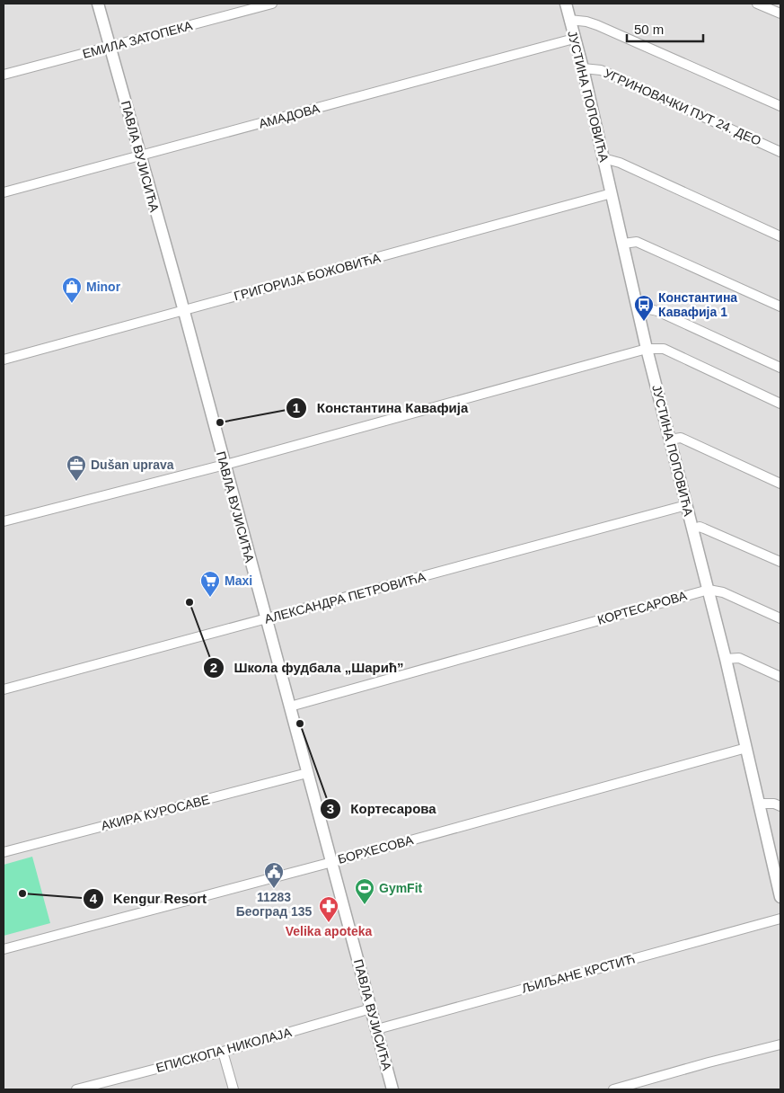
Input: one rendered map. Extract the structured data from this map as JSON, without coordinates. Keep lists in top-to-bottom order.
{
  "streets": {
    "street": [
      "ЕМИЛА ЗАТОПЕКА",
      "ЈУСТИНА ПОПОВИЋА",
      "УГРИНОВАЧКИ ПУТ 24. ДЕО",
      "АМАДОВА",
      "ПАВЛА ВУЈИСИЋА",
      "ГРИГОРИЈА БОЖОВИЋА",
      "АЛЕКСАНДРА ПЕТРОВИЋА",
      "КОРТЕСАРОВА",
      "АКИРА КУРОСАВЕ",
      "БОРХЕСОВА",
      "ЉИЉАНЕ КРСТИЋ",
      "ЕПИСКОПА НИКОЛАЈА"
    ]
  },
  "crossings": [
    ["ЕМИЛА ЗАТОПЕКА", "ПАВЛА ВУЈИСИЋА"],
    ["ЈУСТИНА ПОПОВИЋА", "УГРИНОВАЧКИ ПУТ 24. ДЕО"],
    ["ЈУСТИНА ПОПОВИЋА", "АМАДОВА"],
    ["ЈУСТИНА ПОПОВИЋА", "ГРИГОРИЈА БОЖОВИЋА"],
    ["ЈУСТИНА ПОПОВИЋА", "АЛЕКСАНДРА ПЕТРОВИЋА"],
    ["ЈУСТИНА ПОПОВИЋА", "КОРТЕСАРОВА"],
    ["ЈУСТИНА ПОПОВИЋА", "БОРХЕСОВА"],
    ["АМАДОВА", "ПАВЛА ВУЈИСИЋА"],
    ["ПАВЛА ВУЈИСИЋА", "ГРИГОРИЈА БОЖОВИЋА"],
    ["ПАВЛА ВУЈИСИЋА", "АЛЕКСАНДРА ПЕТРОВИЋА"],
    ["ПАВЛА ВУЈИСИЋА", "КОРТЕСАРОВА"],
    ["ПАВЛА ВУЈИСИЋА", "АКИРА КУРОСАВЕ"],
    ["ПАВЛА ВУЈИСИЋА", "БОРХЕСОВА"],
    ["ПАВЛА ВУЈИСИЋА", "ЉИЉАНЕ КРСТИЋ"],
    ["ПАВЛА ВУЈИСИЋА", "ЕПИСКОПА НИКОЛАЈА"]
  ],
  "places": {
    "shop": ["Minor"],
    "bus stop": ["Константина Кавафија 1"],
    "other": [
      "Константина Кавафија",
      "Школа фудбала „Шарић”",
      "Кортесарова",
      "Kengur Resort"
    ],
    "office": ["Dušan uprava"],
    "supermarket": ["Maxi"],
    "public building": ["11283 Београд 135"],
    "sports": ["GymFit"],
    "pharmacy": ["Velika apoteka"]
  },
  "scale_bar": "50 m"
}
